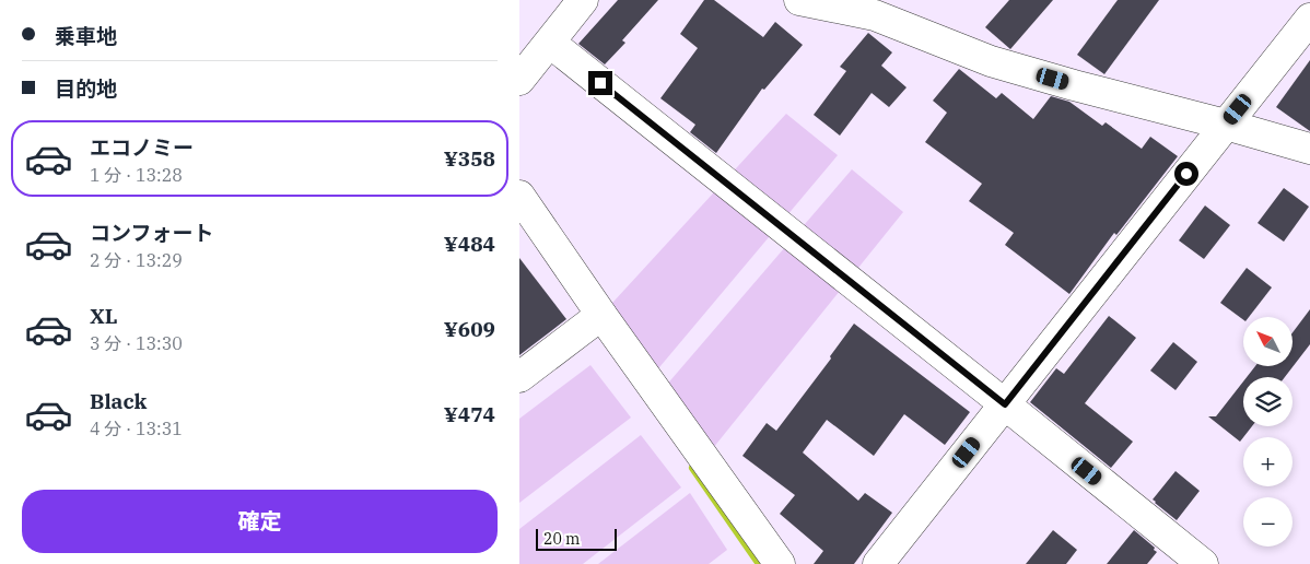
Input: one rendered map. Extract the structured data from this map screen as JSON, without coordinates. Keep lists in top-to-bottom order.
{
  "scale_bar": "20 m",
  "north": "top left",
  "page": {
    "banner": ["乗車地", "目的地"],
    "list": [
      {
        "name": "エコノミー",
        "note": "1 分 · 13:28",
        "value": "¥358"
      },
      {
        "name": "コンフォート",
        "note": "2 分 · 13:29",
        "value": "¥484"
      },
      {
        "name": "XL",
        "note": "3 分 · 13:30",
        "value": "¥609"
      },
      {
        "name": "Black",
        "note": "4 分 · 13:31",
        "value": "¥474"
      }
    ],
    "map_buttons": ["+", "−"],
    "buttons": "確定",
    "scale": "20 m"
  }
}
